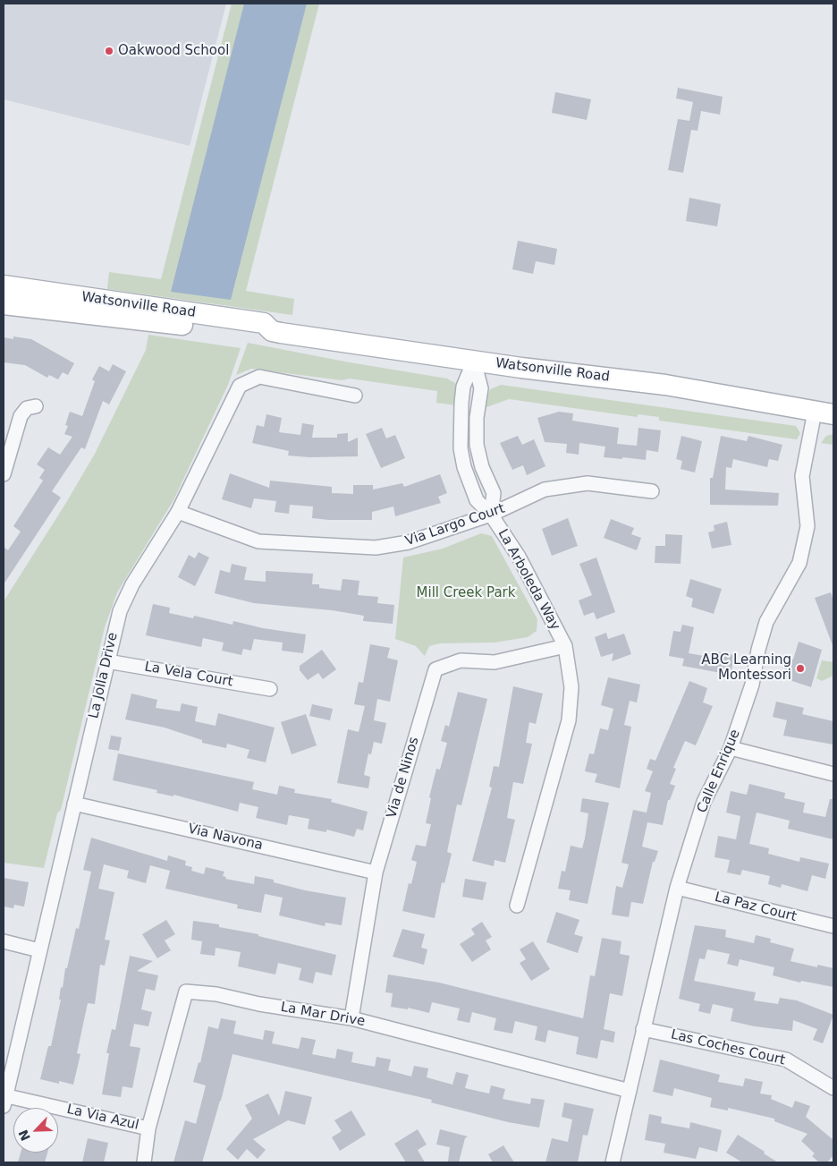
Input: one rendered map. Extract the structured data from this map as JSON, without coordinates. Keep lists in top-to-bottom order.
{
  "streets": {
    "main road": ["Watsonville Road"],
    "street": [
      "Via Largo Court",
      "La Arboleda Way",
      "La Vela Court",
      "La Jolla Drive",
      "Calle Enrique",
      "Via de Ninos",
      "Via Navona",
      "La Paz Court",
      "La Mar Drive",
      "Las Coches Court",
      "La Via Azul"
    ]
  },
  "crossings": [
    ["Watsonville Road", "La Arboleda Way"],
    ["Watsonville Road", "Calle Enrique"],
    ["Via Largo Court", "La Arboleda Way"],
    ["Via Largo Court", "La Jolla Drive"],
    ["La Arboleda Way", "Via de Ninos"],
    ["La Vela Court", "La Jolla Drive"],
    ["La Jolla Drive", "Via Navona"],
    ["La Jolla Drive", "La Via Azul"],
    ["Calle Enrique", "La Paz Court"],
    ["Calle Enrique", "La Mar Drive"],
    ["Calle Enrique", "Las Coches Court"],
    ["Via de Ninos", "Via Navona"],
    ["Via de Ninos", "La Mar Drive"],
    ["La Mar Drive", "La Via Azul"]
  ],
  "parks": ["Mill Creek Park"],
  "places": ["Oakwood School", "ABC Learning Montessori"],
  "north": "bottom left"
}
